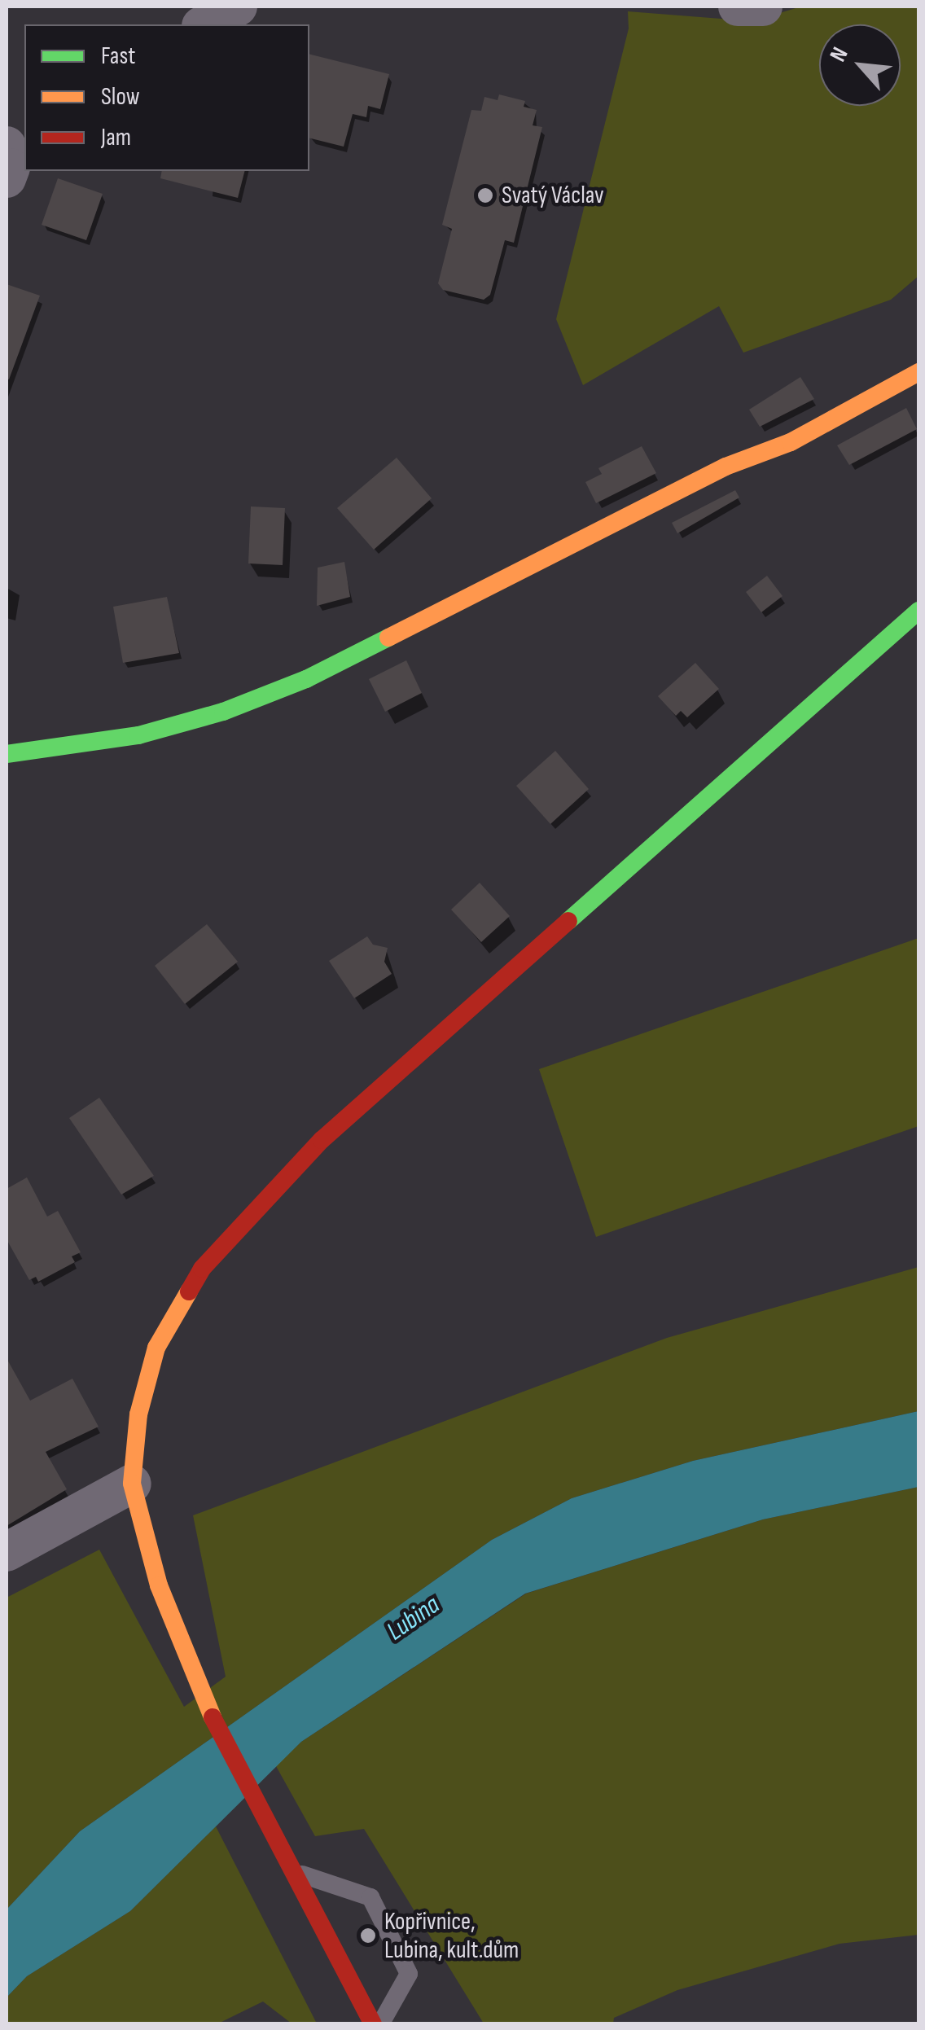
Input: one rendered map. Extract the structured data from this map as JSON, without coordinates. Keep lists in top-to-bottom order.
{
  "water": ["Lubina"],
  "places": ["Svatý Václav", "Kopřivnice, Lubina, kult.dům"],
  "legend": ["Fast", "Slow", "Jam"],
  "north": "top left"
}
